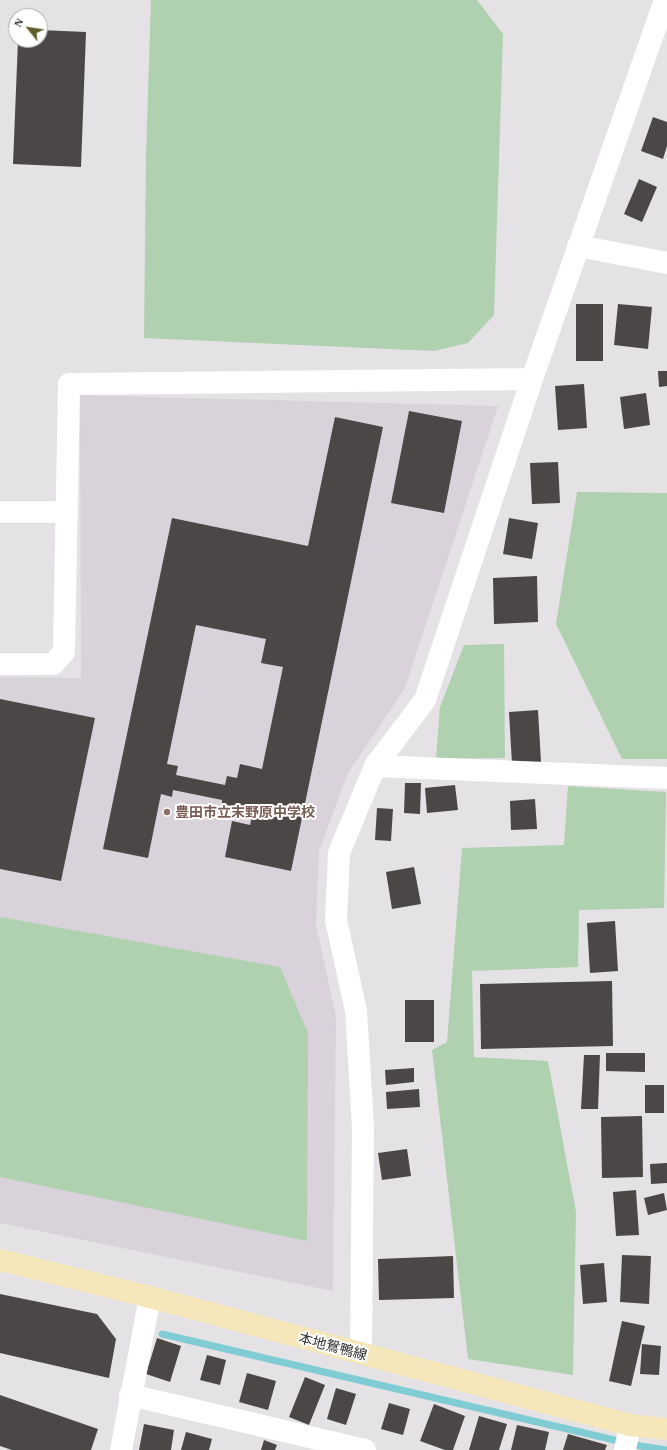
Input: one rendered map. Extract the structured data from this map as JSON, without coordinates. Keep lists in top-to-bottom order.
{
  "streets": {
    "main road": ["本地鴛鴨線"]
  },
  "places": ["豊田市立末野原中学校"],
  "north": "top left"
}
